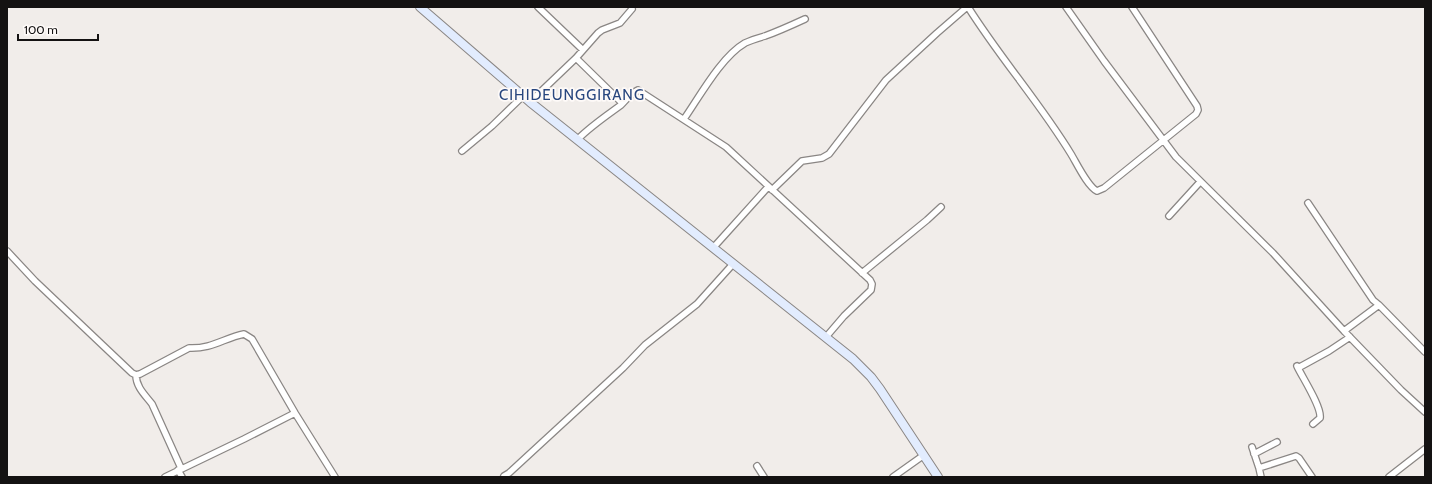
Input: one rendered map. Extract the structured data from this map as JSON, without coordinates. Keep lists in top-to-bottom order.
{
  "districts": ["CIHIDEUNGGIRANG"],
  "scale_bar": "100 m"
}
